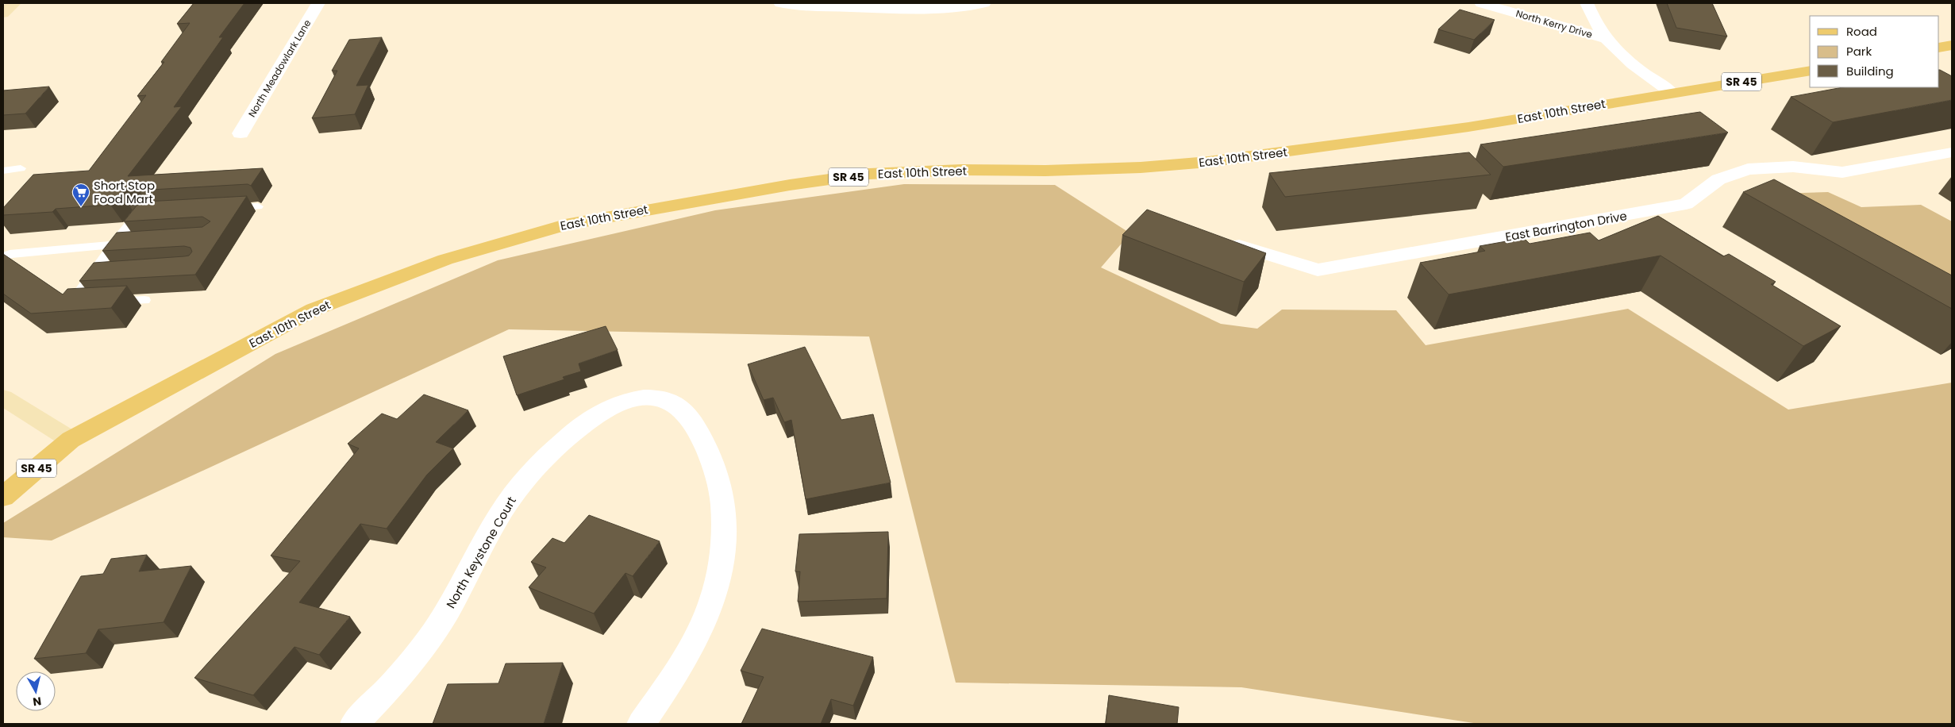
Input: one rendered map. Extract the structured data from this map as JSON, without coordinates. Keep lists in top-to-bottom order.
{
  "streets": {
    "main road": ["SR 45", "East 10th Street"],
    "street": [
      "North Kerry Drive",
      "North Meadowlark Lane",
      "East Barrington Drive",
      "North Keystone Court"
    ]
  },
  "places": {
    "supermarket": ["Short Stop Food Mart"]
  },
  "legend": ["Road", "Park", "Building"],
  "north": "bottom"
}
